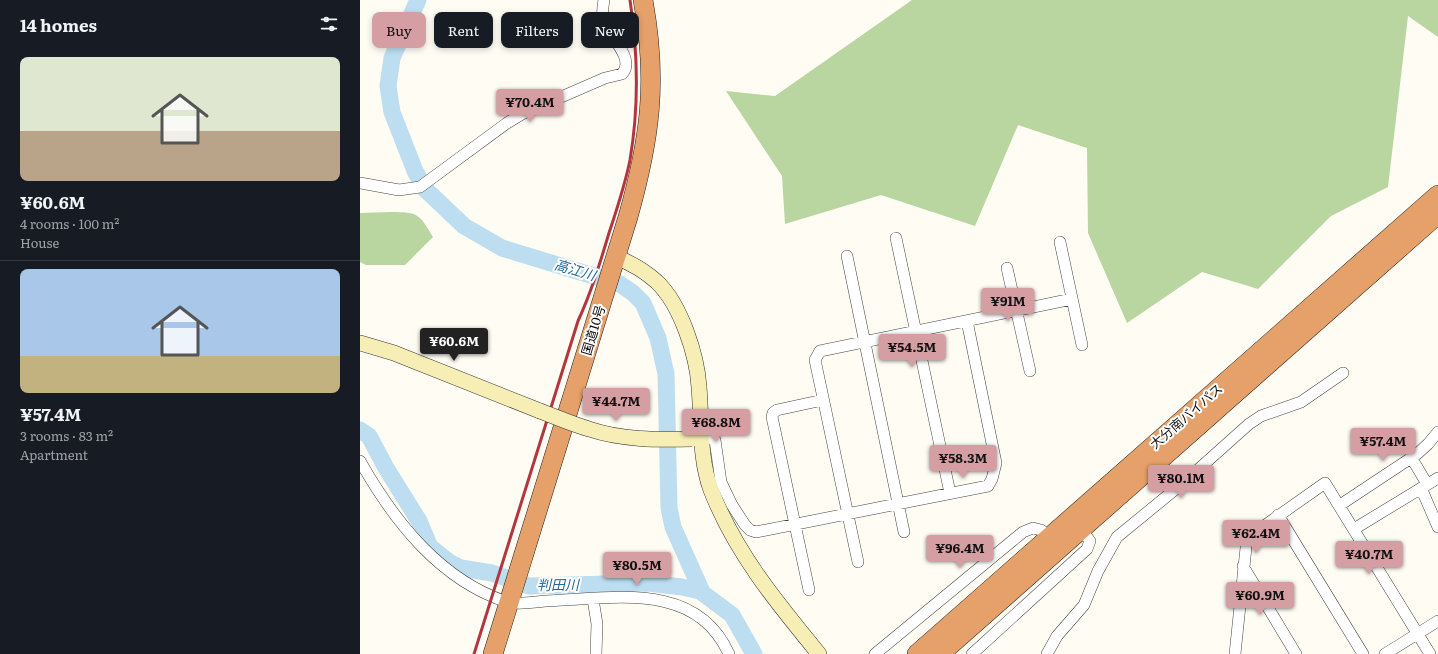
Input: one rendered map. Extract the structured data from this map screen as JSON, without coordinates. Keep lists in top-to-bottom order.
{
  "streets": {
    "highway": ["国道10号", "大分南バイパス"]
  },
  "water": ["高江川", "判田川"],
  "page": {
    "heading": "14 homes",
    "chip": [
      "Buy",
      "Rent",
      "Filters",
      "New"
    ],
    "list": [
      {
        "name": "¥60.6M",
        "note": "4 rooms · 100 m² · House"
      },
      {
        "name": "¥57.4M",
        "note": "3 rooms · 83 m² · Apartment"
      }
    ],
    "price": [
      "¥70.4M",
      "¥91M",
      "¥60.6M",
      "¥54.5M",
      "¥44.7M",
      "¥68.8M",
      "¥57.4M",
      "¥58.3M",
      "¥80.1M",
      "¥62.4M",
      "¥96.4M",
      "¥40.7M",
      "¥80.5M",
      "¥60.9M"
    ]
  }
}
